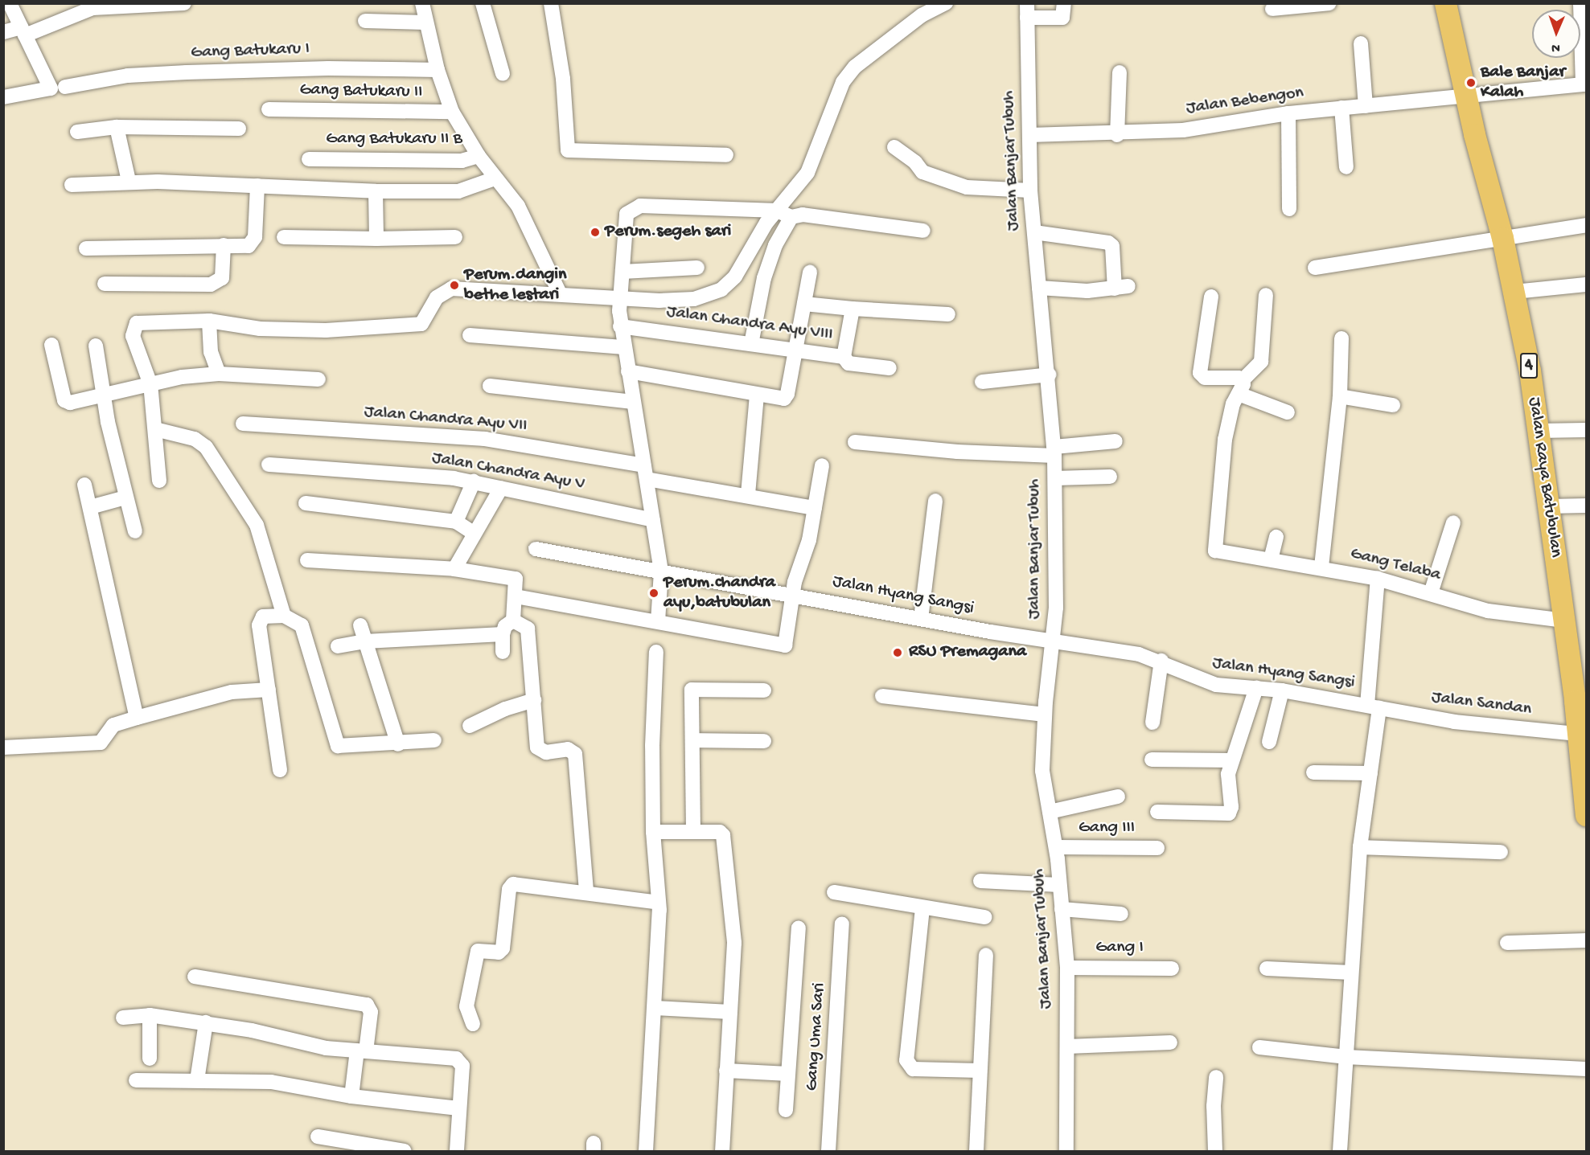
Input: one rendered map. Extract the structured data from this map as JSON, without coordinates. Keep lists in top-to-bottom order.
{
  "streets": {
    "highway": ["4", "Jalan Raya Batubulan"],
    "street": [
      "Gang Batukaru I",
      "Gang Batukaru II",
      "Jalan Bebengon",
      "Gang Batukaru II B",
      "Jalan Banjar Tubuh",
      "Jalan Chandra Ayu VIII",
      "Jalan Chandra Ayu VII",
      "Jalan Chandra Ayu V",
      "Gang Telaba",
      "Jalan Hyang Sangsi",
      "Jalan Sandan",
      "Gang III",
      "Gang I",
      "Gang Uma Sari"
    ]
  },
  "crossings": [
    ["Jalan Bebengon", "Jalan Banjar Tubuh"],
    ["Jalan Bebengon", "Jalan Raya Batubulan"],
    ["Jalan Banjar Tubuh", "Jalan Hyang Sangsi"],
    ["Jalan Banjar Tubuh", "Gang III"],
    ["Jalan Banjar Tubuh", "Gang I"],
    ["Jalan Raya Batubulan", "Gang Telaba"],
    ["Jalan Raya Batubulan", "Jalan Sandan"],
    ["Jalan Hyang Sangsi", "Jalan Sandan"]
  ],
  "places": [
    "Bale Banjar Kalah",
    "Perum.segeh sari",
    "Perum.dangin bethe lestari",
    "Perum.chandra ayu,batubulan",
    "RSU Premagana"
  ],
  "north": "bottom"
}
